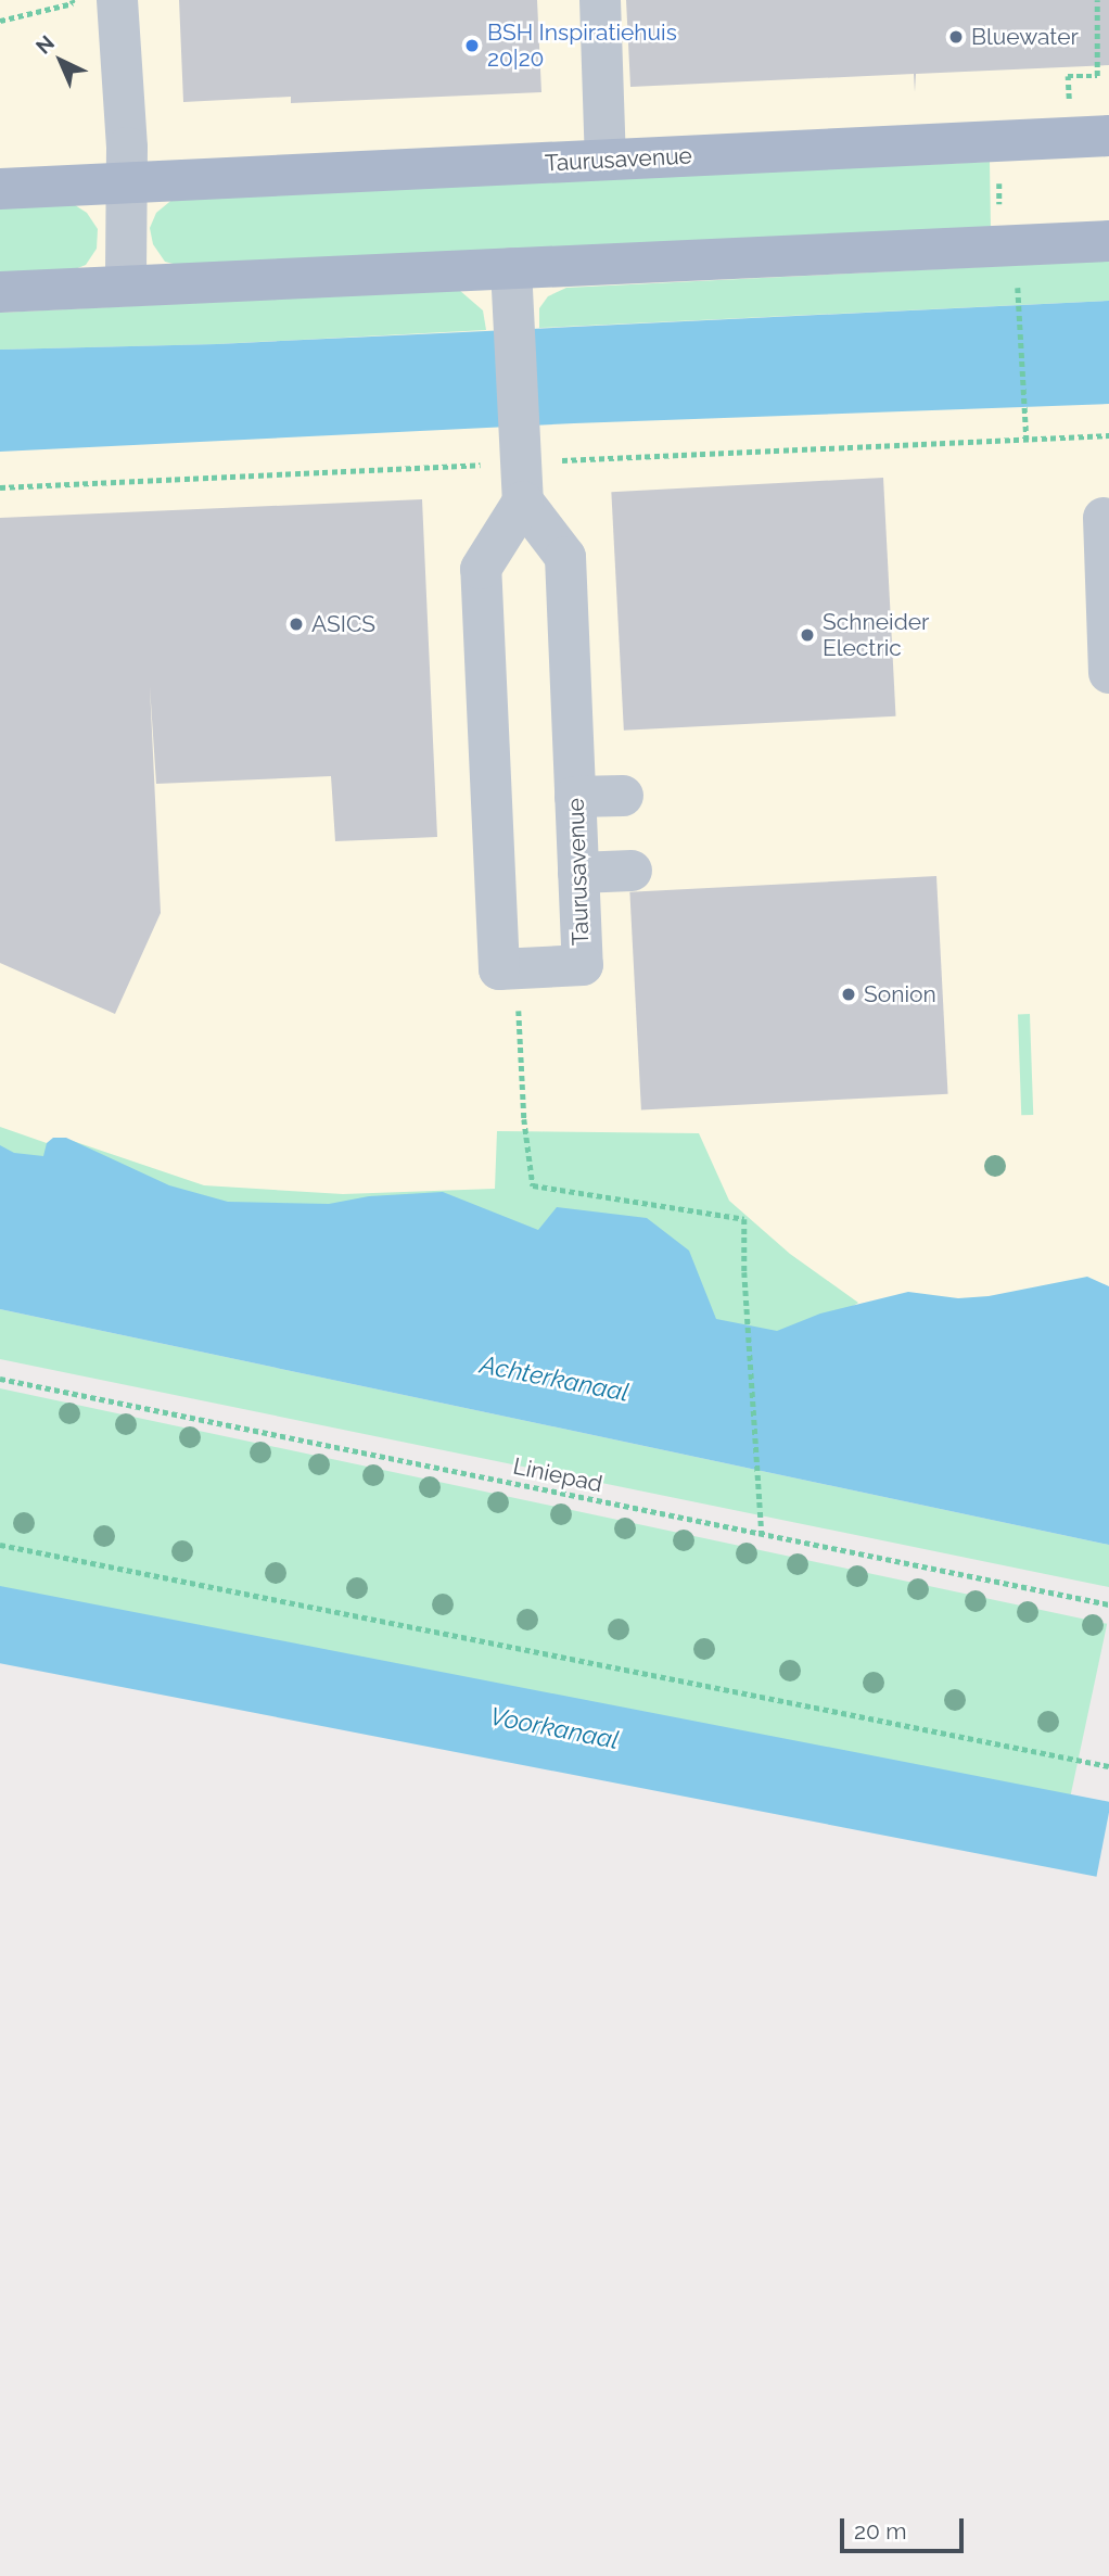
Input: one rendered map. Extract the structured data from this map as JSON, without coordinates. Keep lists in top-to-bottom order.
{
  "streets": {
    "main road": ["Taurusavenue"],
    "path": ["Liniepad"]
  },
  "water": ["Achterkanaal", "Voorkanaal"],
  "places": [
    "Bluewater",
    "BSH Inspiratiehuis 20|20",
    "ASICS",
    "Schneider Electric",
    "Sonion"
  ],
  "scale_bar": "20 m",
  "north": "top left"
}
